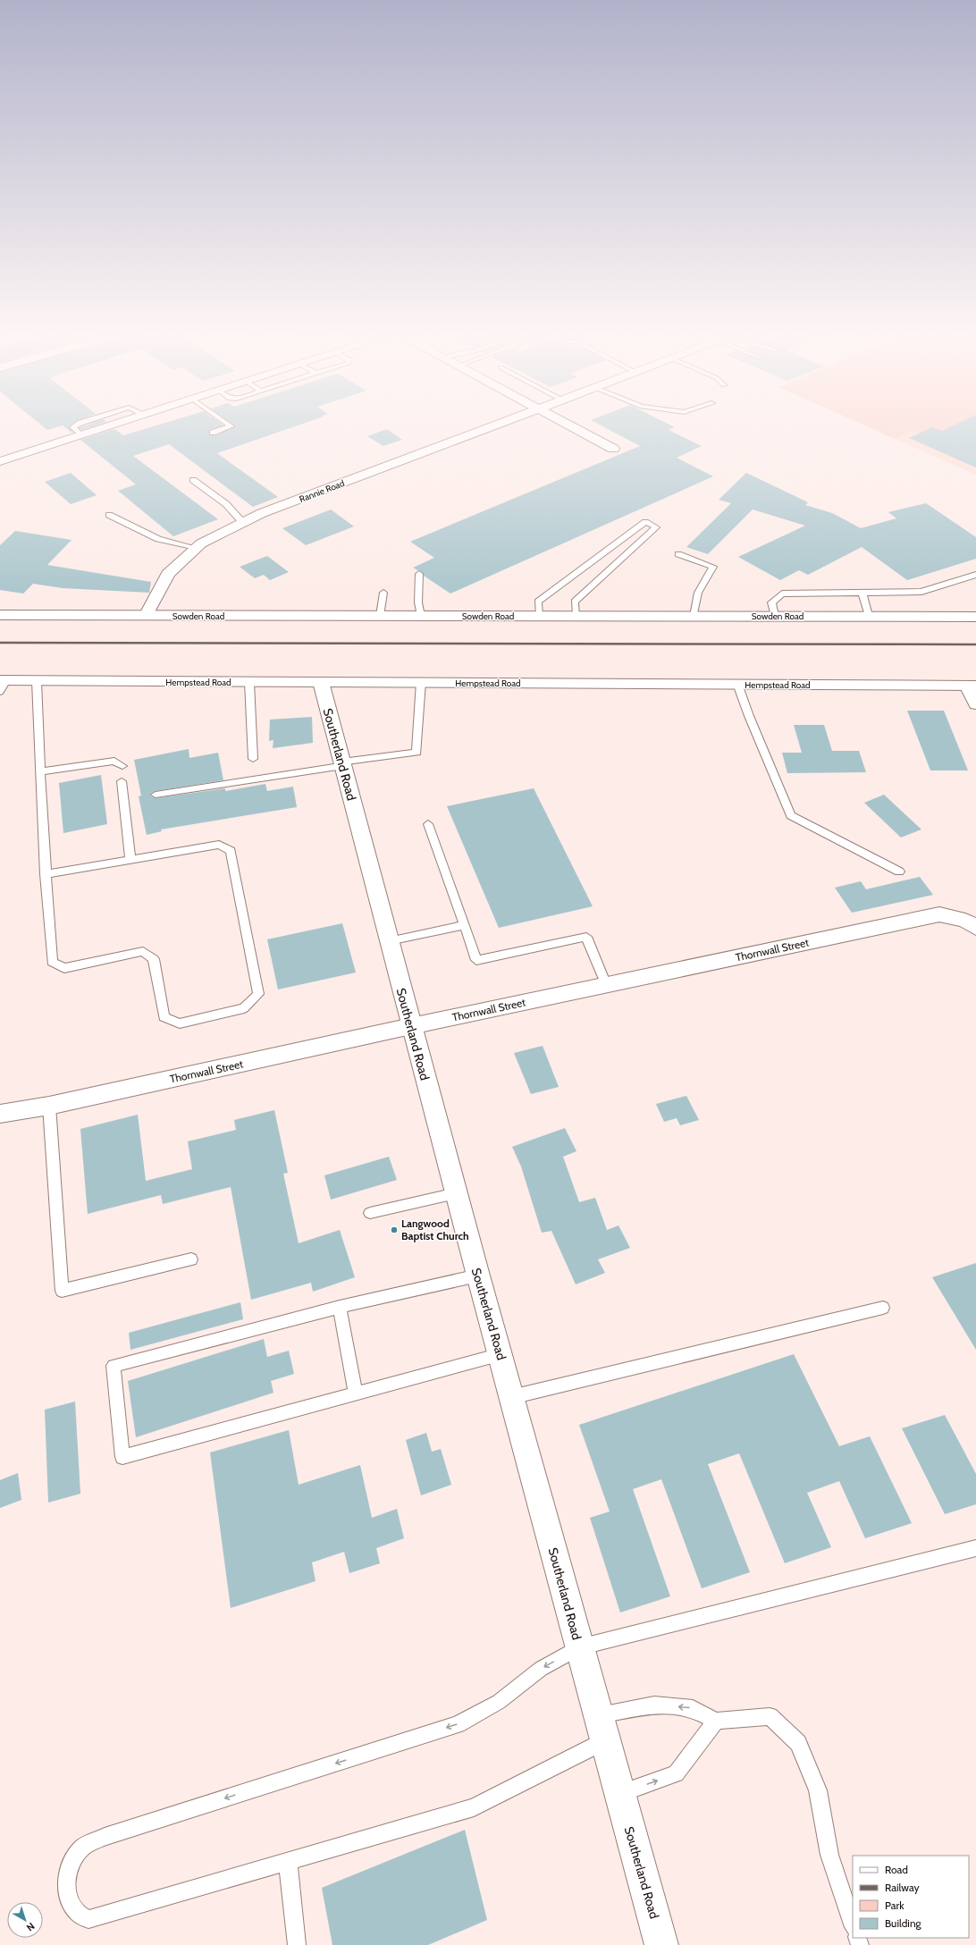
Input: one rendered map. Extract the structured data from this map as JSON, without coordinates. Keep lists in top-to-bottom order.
{
  "streets": {
    "street": [
      "Rannie Road",
      "Sowden Road",
      "Hempstead Road",
      "Southerland Road",
      "Thornwall Street"
    ]
  },
  "crossings": [
    ["Rannie Road", "Sowden Road"],
    ["Hempstead Road", "Southerland Road"],
    ["Southerland Road", "Thornwall Street"]
  ],
  "places": ["Langwood Baptist Church"],
  "legend": [
    "Road",
    "Railway",
    "Park",
    "Building"
  ],
  "north": "bottom right"
}
